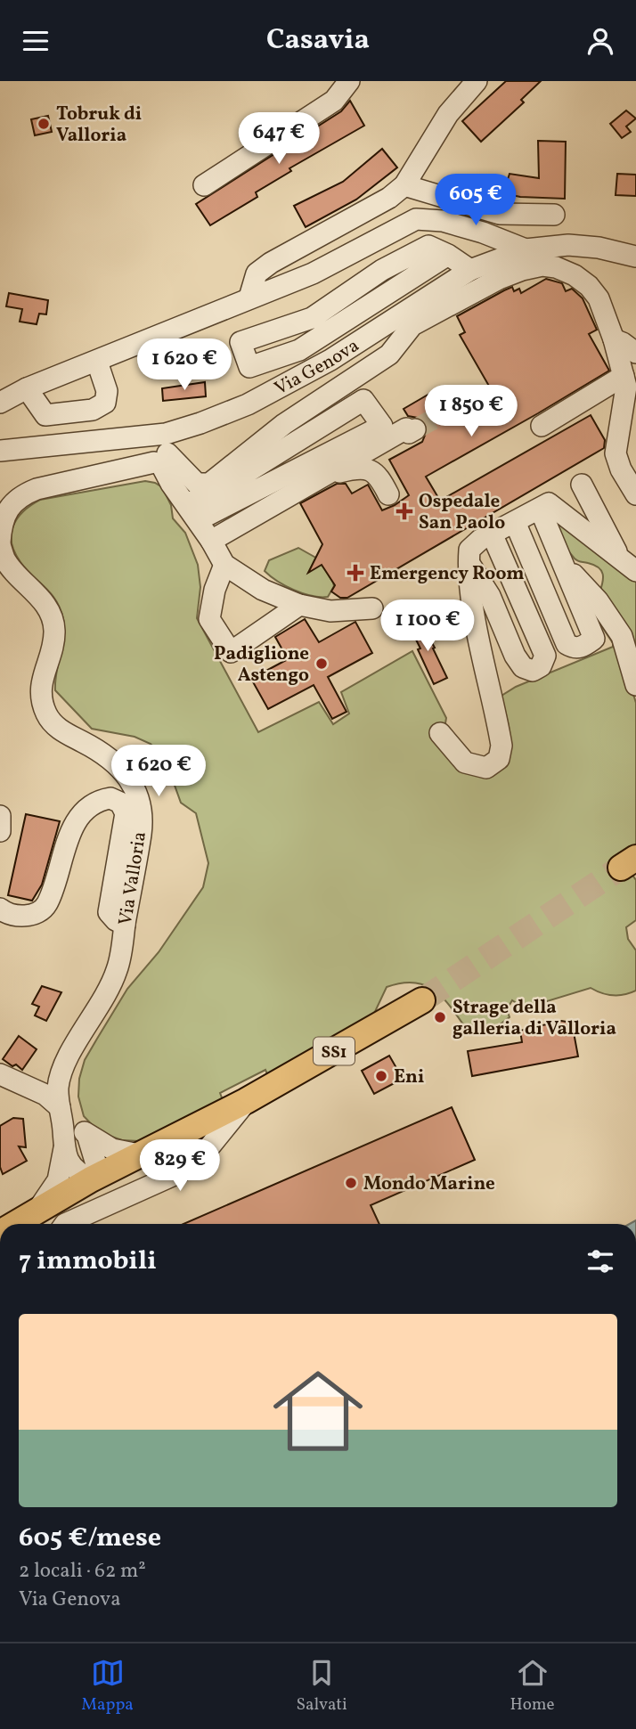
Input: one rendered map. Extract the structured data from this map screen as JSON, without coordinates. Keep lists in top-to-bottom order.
{
  "streets": {
    "main road": ["SS1"],
    "street": ["Via Genova", "Via Valloria"]
  },
  "crossings": [
    ["Via Genova", "Via Valloria"]
  ],
  "places": {
    "other": [
      "Tobruk di Valloria",
      "Padiglione Astengo",
      "Strage della galleria di Valloria",
      "Eni",
      "Mondo Marine"
    ],
    "health": ["Ospedale San Paolo", "Emergency Room"]
  },
  "page": {
    "header": "Casavia",
    "price": [
      "647 €",
      "605 €",
      "1 620 €",
      "1 850 €",
      "1 100 €",
      "1 620 €",
      "829 €"
    ],
    "heading": "7 immobili",
    "list": [
      {
        "name": "605 €/mese",
        "note": "2 locali · 62 m² · Via Genova"
      }
    ],
    "tabs": ["Mappa", "Salvati", "Home"]
  }
}
